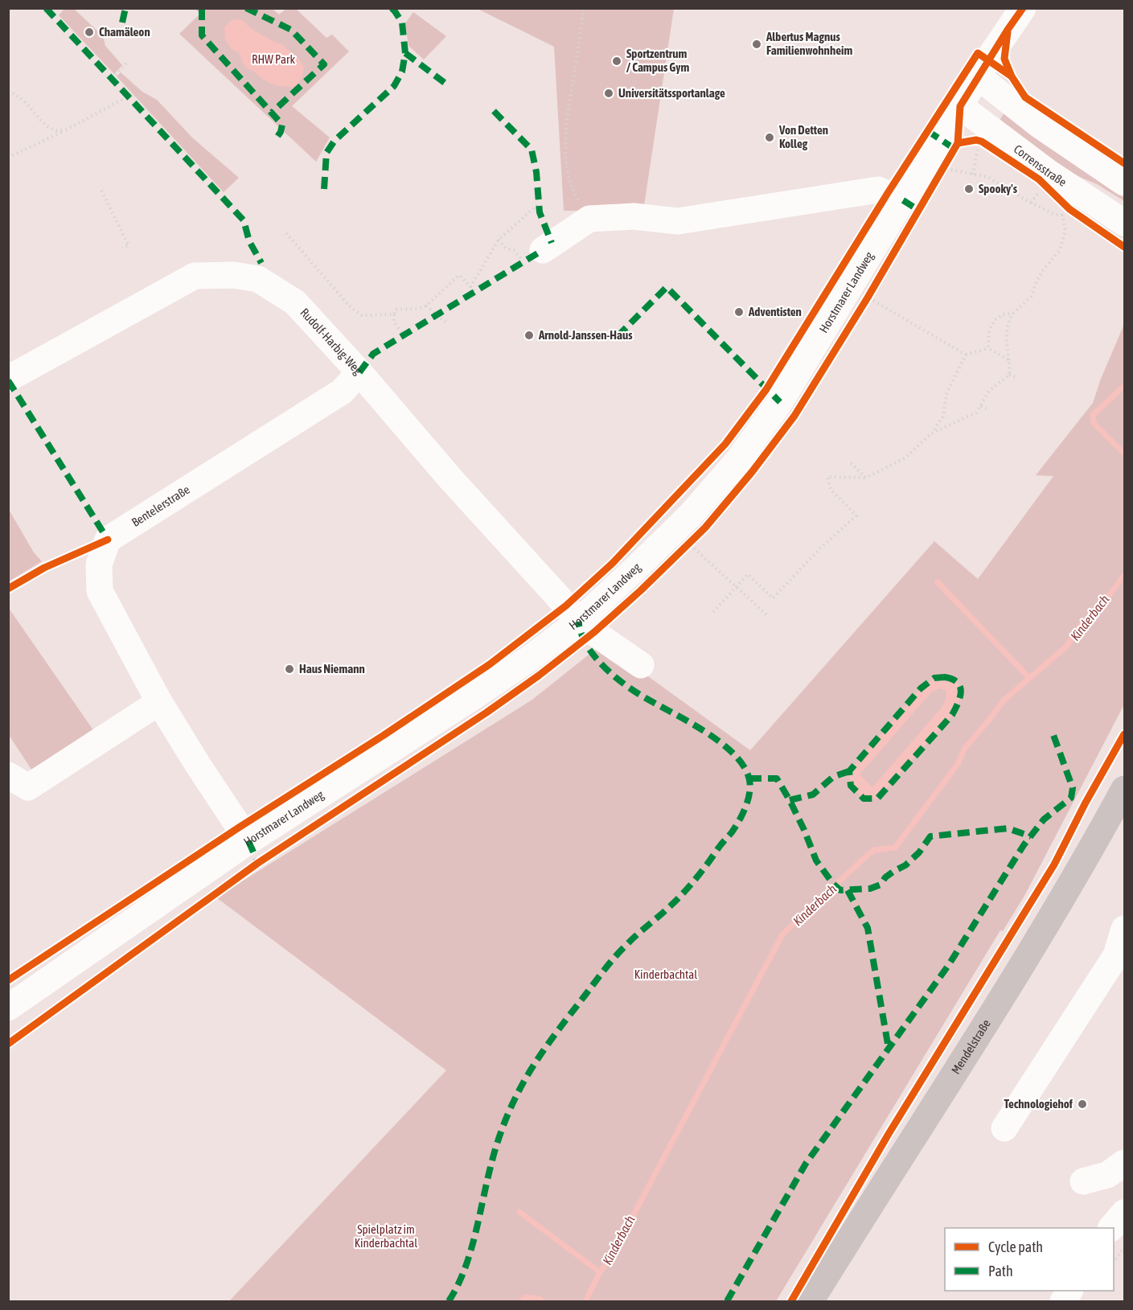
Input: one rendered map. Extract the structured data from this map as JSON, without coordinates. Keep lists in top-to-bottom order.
{
  "streets": {
    "main road": ["Mendelstraße"],
    "street": [
      "Corrensstraße",
      "Horstmarer Landweg",
      "Rudolf-Harbig-Weg",
      "Bentelerstraße"
    ]
  },
  "crossings": [
    ["Corrensstraße", "Horstmarer Landweg"],
    ["Horstmarer Landweg", "Rudolf-Harbig-Weg"],
    ["Horstmarer Landweg", "Bentelerstraße"],
    ["Rudolf-Harbig-Weg", "Bentelerstraße"]
  ],
  "water": ["Kinderbach"],
  "parks": ["RHW Park", "Kinderbachtal", "Spielplatz im Kinderbachtal"],
  "places": [
    "Chamäleon",
    "Albertus Magnus Familienwohnheim",
    "Sportzentrum / Campus Gym",
    "Universitätssportanlage",
    "Von Detten Kolleg",
    "Spooky's",
    "Adventisten",
    "Arnold-Janssen-Haus",
    "Haus Niemann",
    "Technologiehof"
  ],
  "legend": ["Cycle path", "Path"]
}
